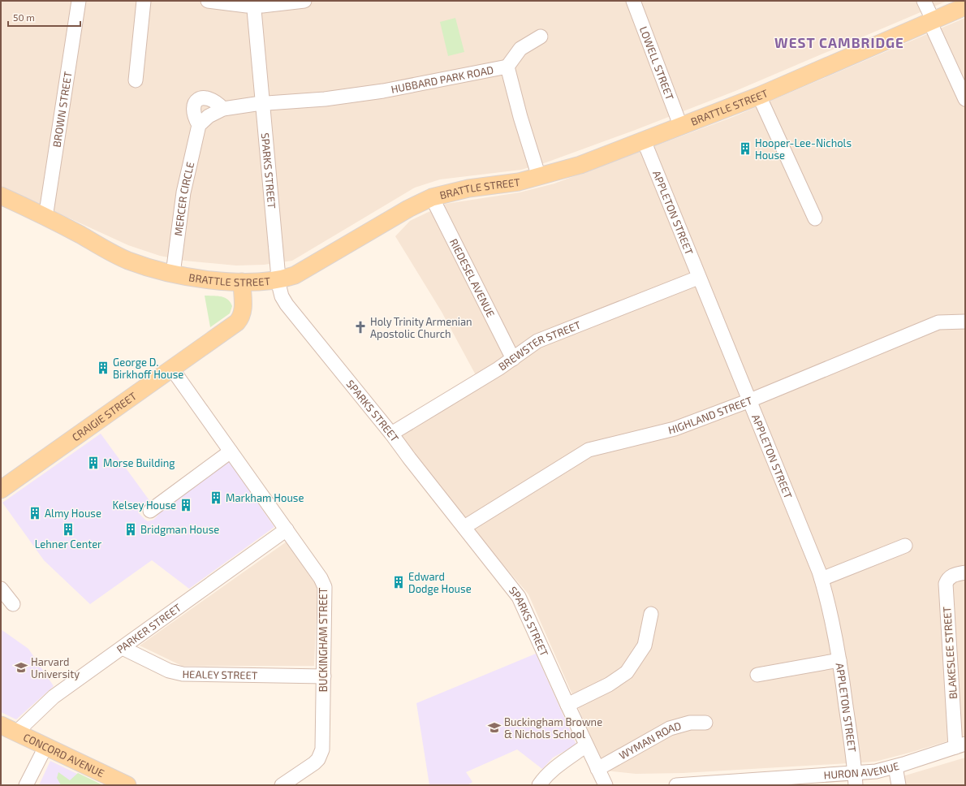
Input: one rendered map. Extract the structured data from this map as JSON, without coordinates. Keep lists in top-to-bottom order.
{
  "streets": {
    "main road": ["BRATTLE STREET", "CRAIGIE STREET", "CONCORD AVENUE"],
    "street": [
      "LOWELL STREET",
      "HUBBARD PARK ROAD",
      "BROWN STREET",
      "SPARKS STREET",
      "MERCER CIRCLE",
      "APPLETON STREET",
      "RIEDESEL AVENUE",
      "BREWSTER STREET",
      "HIGHLAND STREET",
      "PARKER STREET",
      "BUCKINGHAM STREET",
      "BLAKESLEE STREET",
      "HEALEY STREET",
      "WYMAN ROAD",
      "HURON AVENUE"
    ]
  },
  "crossings": [
    ["LOWELL STREET", "BRATTLE STREET"],
    ["HUBBARD PARK ROAD", "BRATTLE STREET"],
    ["HUBBARD PARK ROAD", "SPARKS STREET"],
    ["BRATTLE STREET", "BROWN STREET"],
    ["BRATTLE STREET", "SPARKS STREET"],
    ["BRATTLE STREET", "MERCER CIRCLE"],
    ["BRATTLE STREET", "APPLETON STREET"],
    ["BRATTLE STREET", "RIEDESEL AVENUE"],
    ["BRATTLE STREET", "CRAIGIE STREET"],
    ["SPARKS STREET", "BREWSTER STREET"],
    ["SPARKS STREET", "HIGHLAND STREET"],
    ["SPARKS STREET", "WYMAN ROAD"],
    ["APPLETON STREET", "BREWSTER STREET"],
    ["APPLETON STREET", "HIGHLAND STREET"],
    ["APPLETON STREET", "HURON AVENUE"],
    ["RIEDESEL AVENUE", "BREWSTER STREET"],
    ["CRAIGIE STREET", "BUCKINGHAM STREET"],
    ["PARKER STREET", "BUCKINGHAM STREET"],
    ["PARKER STREET", "HEALEY STREET"],
    ["PARKER STREET", "CONCORD AVENUE"],
    ["BUCKINGHAM STREET", "HEALEY STREET"],
    ["BLAKESLEE STREET", "HURON AVENUE"]
  ],
  "districts": ["WEST CAMBRIDGE"],
  "places": {
    "building": [
      "Hooper-Lee-Nichols House",
      "George D. Birkhoff House",
      "Morse Building",
      "Markham House",
      "Kelsey House",
      "Almy House",
      "Lehner Center",
      "Bridgman House",
      "Edward Dodge House"
    ],
    "church": ["Holy Trinity Armenian Apostolic Church"],
    "school or university": ["Harvard University", "Buckingham Browne & Nichols School"]
  },
  "scale_bar": "50 m"
}
